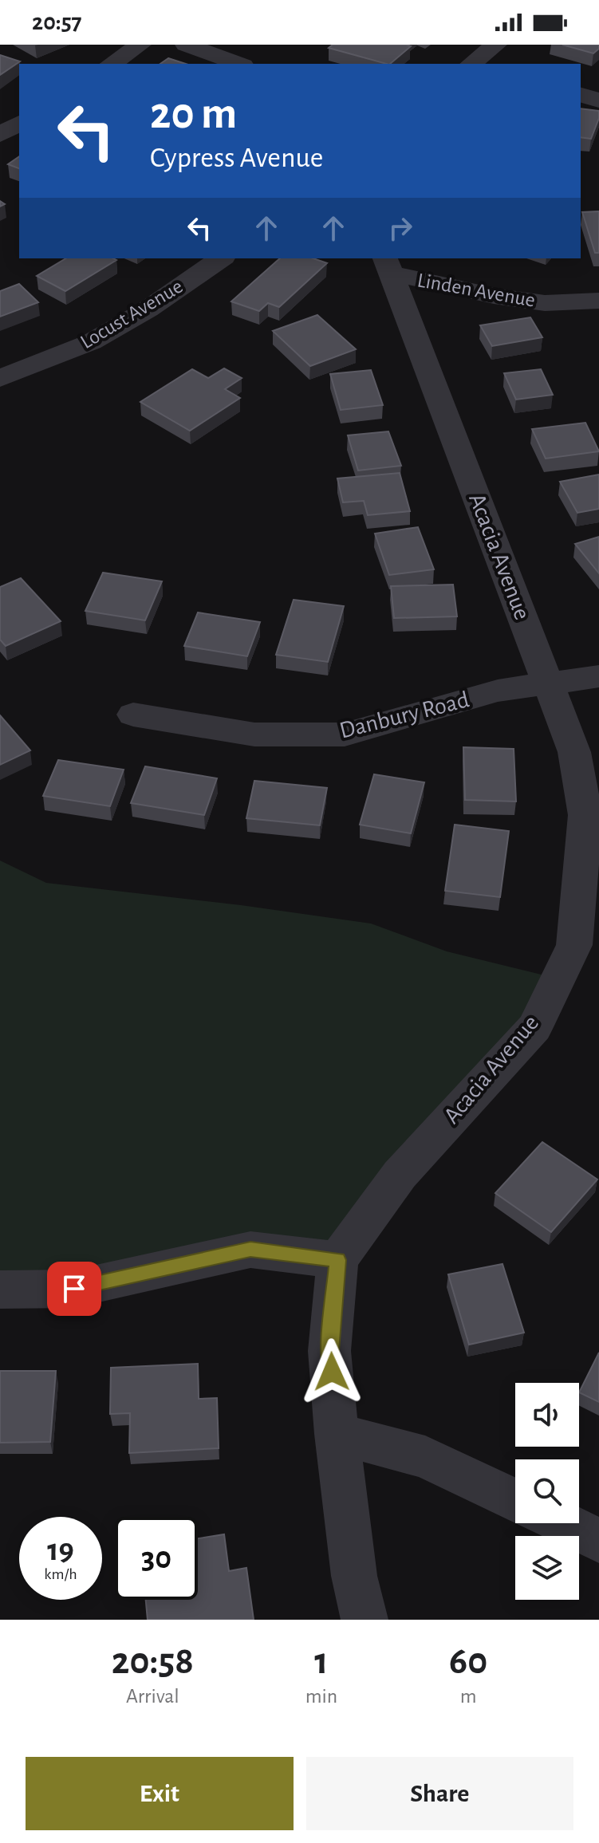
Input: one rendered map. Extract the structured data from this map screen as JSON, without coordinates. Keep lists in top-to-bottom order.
{
  "streets": {
    "street": [
      "Linden Avenue",
      "Locust Avenue",
      "Acacia Avenue",
      "Danbury Road"
    ]
  },
  "crossings": [
    ["Linden Avenue", "Acacia Avenue"],
    ["Acacia Avenue", "Danbury Road"]
  ],
  "page": {
    "status": "20:57",
    "turn": ["20 m", "Cypress Avenue"],
    "speed": "19 km/h",
    "limit": "30",
    "eta": [
      "20:58",
      "Arrival",
      "1",
      "min",
      "60",
      "m"
    ],
    "buttons": ["Exit", "Share"]
  }
}
